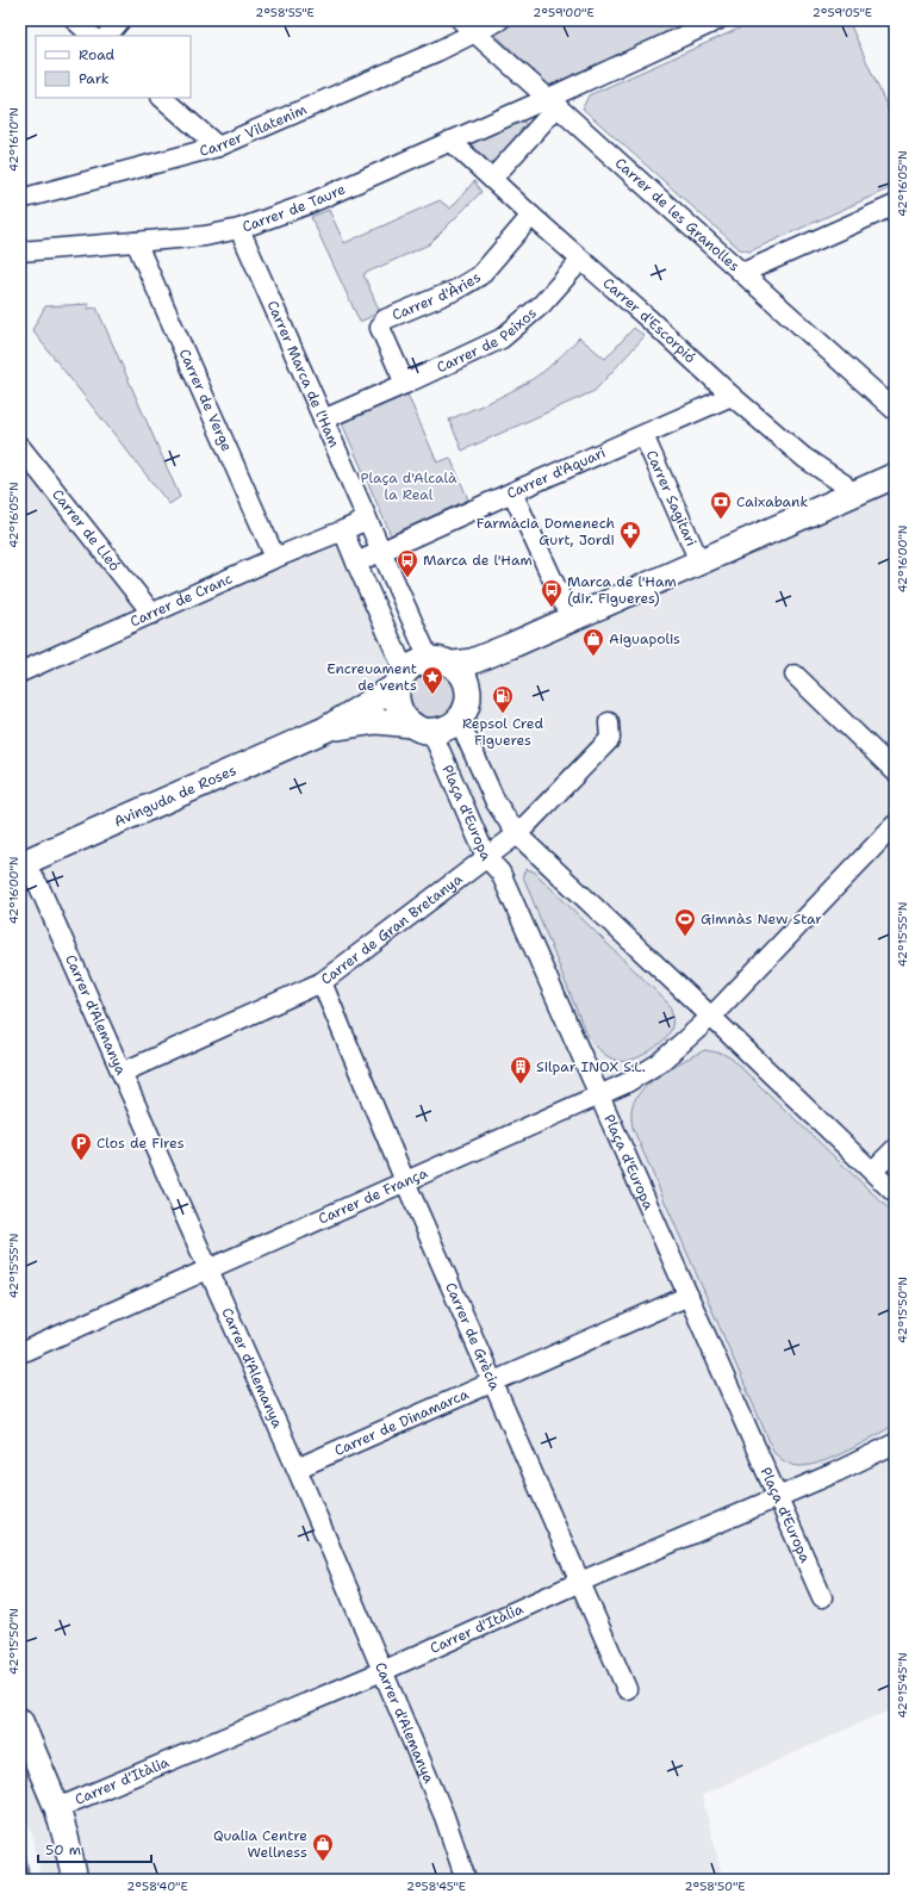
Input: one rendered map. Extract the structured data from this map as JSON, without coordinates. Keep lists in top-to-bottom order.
{
  "streets": {
    "main road": ["Avinguda de Roses"],
    "street": [
      "Carrer Vilatenim",
      "Carrer de Taure",
      "Carrer de les Granolles",
      "Carrer d'Àries",
      "Carrer d'Escorpió",
      "Carrer de Peixos",
      "Carrer Marca de l'Ham",
      "Carrer de Verge",
      "Carrer d'Aquari",
      "Carrer Sagitari",
      "Carrer de Lleó",
      "Carrer de Cranc",
      "Plaça d'Europa",
      "Carrer de Gran Bretanya",
      "Carrer d'Alemanya",
      "Carrer de França",
      "Carrer de Grècia",
      "Carrer de Dinamarca",
      "Carrer d'Itàlia"
    ]
  },
  "crossings": [
    ["Carrer Vilatenim", "Carrer de les Granolles"],
    ["Carrer de Taure", "Carrer de les Granolles"],
    ["Carrer de Taure", "Carrer d'Escorpió"],
    ["Carrer de Taure", "Carrer Marca de l'Ham"],
    ["Carrer de Taure", "Carrer de Verge"],
    ["Carrer d'Àries", "Carrer d'Escorpió"],
    ["Carrer d'Àries", "Carrer de Peixos"],
    ["Carrer d'Escorpió", "Carrer de Peixos"],
    ["Carrer d'Escorpió", "Carrer d'Aquari"],
    ["Carrer de Peixos", "Carrer Marca de l'Ham"],
    ["Carrer Marca de l'Ham", "Carrer d'Aquari"],
    ["Carrer Marca de l'Ham", "Avinguda de Roses"],
    ["Carrer Marca de l'Ham", "Plaça d'Europa"],
    ["Carrer de Verge", "Carrer de Cranc"],
    ["Carrer d'Aquari", "Carrer Sagitari"],
    ["Carrer de Lleó", "Carrer de Cranc"],
    ["Avinguda de Roses", "Plaça d'Europa"],
    ["Avinguda de Roses", "Carrer d'Alemanya"],
    ["Plaça d'Europa", "Carrer de Gran Bretanya"],
    ["Plaça d'Europa", "Carrer de França"],
    ["Plaça d'Europa", "Carrer de Dinamarca"],
    ["Plaça d'Europa", "Carrer d'Itàlia"],
    ["Carrer de Gran Bretanya", "Carrer d'Alemanya"],
    ["Carrer de Gran Bretanya", "Carrer de Grècia"],
    ["Carrer d'Alemanya", "Carrer de França"],
    ["Carrer d'Alemanya", "Carrer de Dinamarca"],
    ["Carrer d'Alemanya", "Carrer d'Itàlia"],
    ["Carrer de França", "Carrer de Grècia"],
    ["Carrer de Grècia", "Carrer de Dinamarca"],
    ["Carrer de Grècia", "Carrer d'Itàlia"]
  ],
  "parks": ["Plaça d'Alcalà la Real"],
  "places": {
    "bank": ["Caixabank"],
    "pharmacy": ["Farmàcia Domenech Gurt, Jordi"],
    "bus stop": ["Marca de l'Ham", "Marca de l'Ham (dir. Figueres)"],
    "shop": ["Aiguapolis", "Qualia Centre Wellness"],
    "place": ["Encreuament de vents"],
    "fuel station": ["Repsol Cred Figueres"],
    "sports": ["Gimnàs New Star"],
    "building": ["Silpar INOX S.L."],
    "parking": ["Clos de Fires"]
  },
  "legend": ["Road", "Park"],
  "scale_bar": "50 m",
  "coordinates": [
    "2°58'55\"E",
    "2°59'00\"E",
    "2°59'05\"E",
    "42°16'10\"N",
    "42°16'05\"N",
    "42°16'00\"N",
    "42°15'55\"N",
    "42°15'50\"N",
    "42°15'45\"N",
    "2°58'40\"E",
    "2°58'45\"E",
    "2°58'50\"E"
  ]
}
